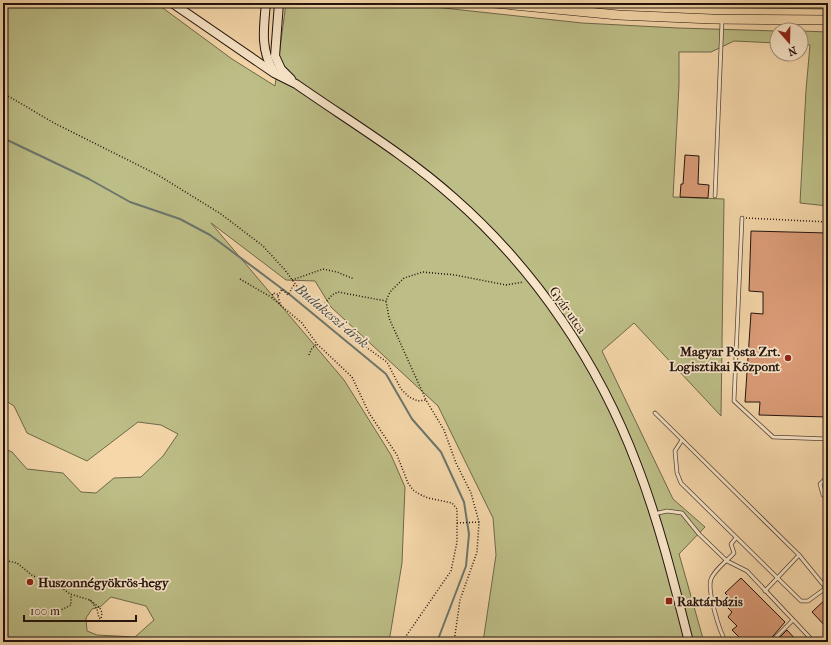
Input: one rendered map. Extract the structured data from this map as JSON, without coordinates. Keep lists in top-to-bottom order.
{
  "streets": {
    "main road": ["Gyár utca"]
  },
  "water": ["Budakeszi-árok"],
  "places": {
    "other": ["Magyar Posta Zrt. Logisztikai Központ", "Huszonnégyökrös-hegy"],
    "transit": ["Raktárbázis"]
  },
  "scale_bar": "100 m",
  "north": "bottom"
}
